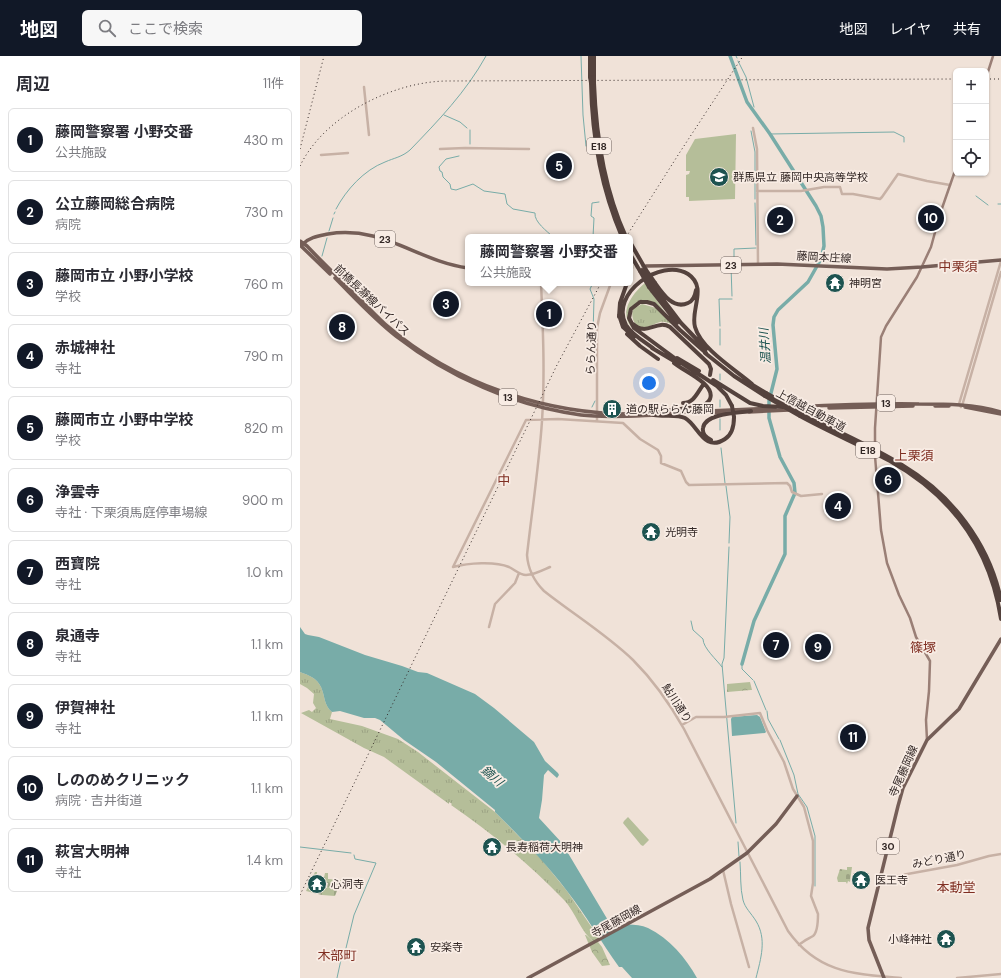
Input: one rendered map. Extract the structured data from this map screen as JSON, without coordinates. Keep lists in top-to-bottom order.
{
  "streets": {
    "highway": ["E18", "上信越自動車道"],
    "main road": [
      "23",
      "藤岡本庄線",
      "前橋長瀞線バイパス",
      "13",
      "寺尾藤岡線",
      "30"
    ],
    "street": ["ららん通り", "鮎川通り", "みどり通り"]
  },
  "crossings": [
    ["23", "前橋長瀞線バイパス"],
    ["藤岡本庄線", "上信越自動車道"],
    ["前橋長瀞線バイパス", "ららん通り"],
    ["前橋長瀞線バイパス", "鮎川通り"],
    ["鮎川通り", "寺尾藤岡線"],
    ["寺尾藤岡線", "みどり通り"]
  ],
  "districts": [
    "中栗須",
    "上栗須",
    "中",
    "篠塚",
    "本動堂",
    "木部町"
  ],
  "water": ["温井川", "鏑川"],
  "places": {
    "school or university": ["群馬県立 藤岡中央高等学校"],
    "temple": [
      "神明宮",
      "光明寺",
      "長寿稲荷大明神",
      "医王寺",
      "心洞寺",
      "小峰神社",
      "安楽寺"
    ],
    "building": ["道の駅ららん藤岡"]
  },
  "page": {
    "header": "地図",
    "search": "ここで検索",
    "nav": ["地図", "レイヤ", "共有"],
    "heading": ["周辺", "11件"],
    "map_buttons": ["+", "−"],
    "list": [
      {
        "mark": "1",
        "name": "藤岡警察署 小野交番",
        "note": "公共施設",
        "value": "430 m"
      },
      {
        "mark": "2",
        "name": "公立藤岡総合病院",
        "note": "病院",
        "value": "730 m"
      },
      {
        "mark": "3",
        "name": "藤岡市立 小野小学校",
        "note": "学校",
        "value": "760 m"
      },
      {
        "mark": "4",
        "name": "赤城神社",
        "note": "寺社",
        "value": "790 m"
      },
      {
        "mark": "5",
        "name": "藤岡市立 小野中学校",
        "note": "学校",
        "value": "820 m"
      },
      {
        "mark": "6",
        "name": "浄雲寺",
        "note": "寺社 · 下栗須馬庭停車場線",
        "value": "900 m"
      },
      {
        "mark": "7",
        "name": "西寶院",
        "note": "寺社",
        "value": "1.0 km"
      },
      {
        "mark": "8",
        "name": "泉通寺",
        "note": "寺社",
        "value": "1.1 km"
      },
      {
        "mark": "9",
        "name": "伊賀神社",
        "note": "寺社",
        "value": "1.1 km"
      },
      {
        "mark": "10",
        "name": "しののめクリニック",
        "note": "病院 · 吉井街道",
        "value": "1.1 km"
      },
      {
        "mark": "11",
        "name": "萩宮大明神",
        "note": "寺社",
        "value": "1.4 km"
      }
    ],
    "pins": [
      "5",
      "10",
      "2",
      "3",
      "1",
      "8",
      "6",
      "4",
      "7",
      "9",
      "11"
    ],
    "popup": ["藤岡警察署 小野交番", "公共施設"]
  }
}
